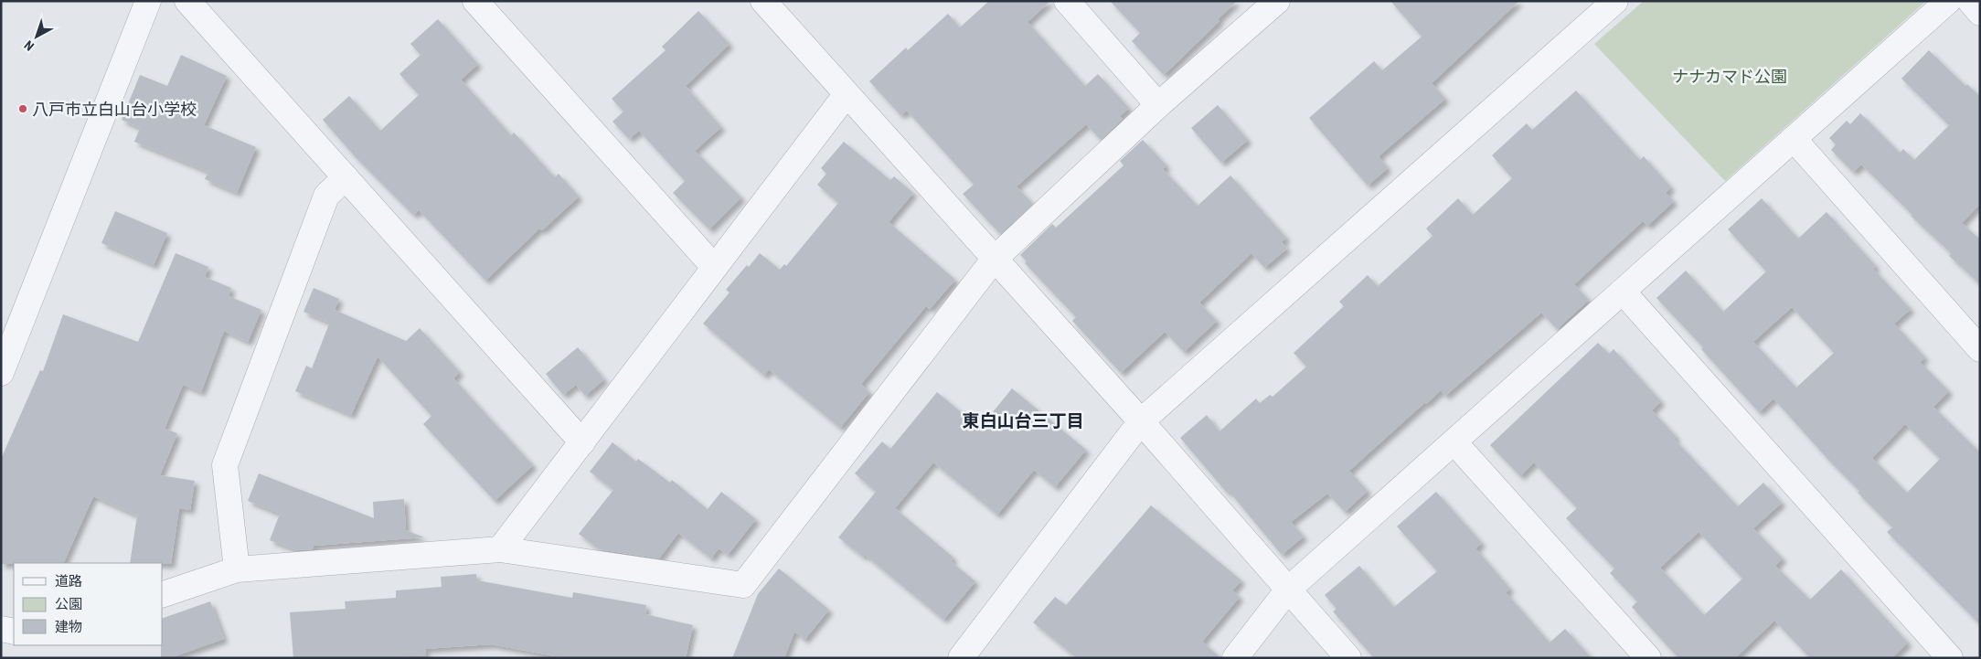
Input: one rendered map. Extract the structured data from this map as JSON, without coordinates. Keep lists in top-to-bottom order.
{
  "districts": ["東白山台三丁目"],
  "parks": ["ナナカマド公園"],
  "places": ["八戸市立白山台小学校"],
  "legend": ["道路", "公園", "建物"],
  "north": "bottom left"
}
